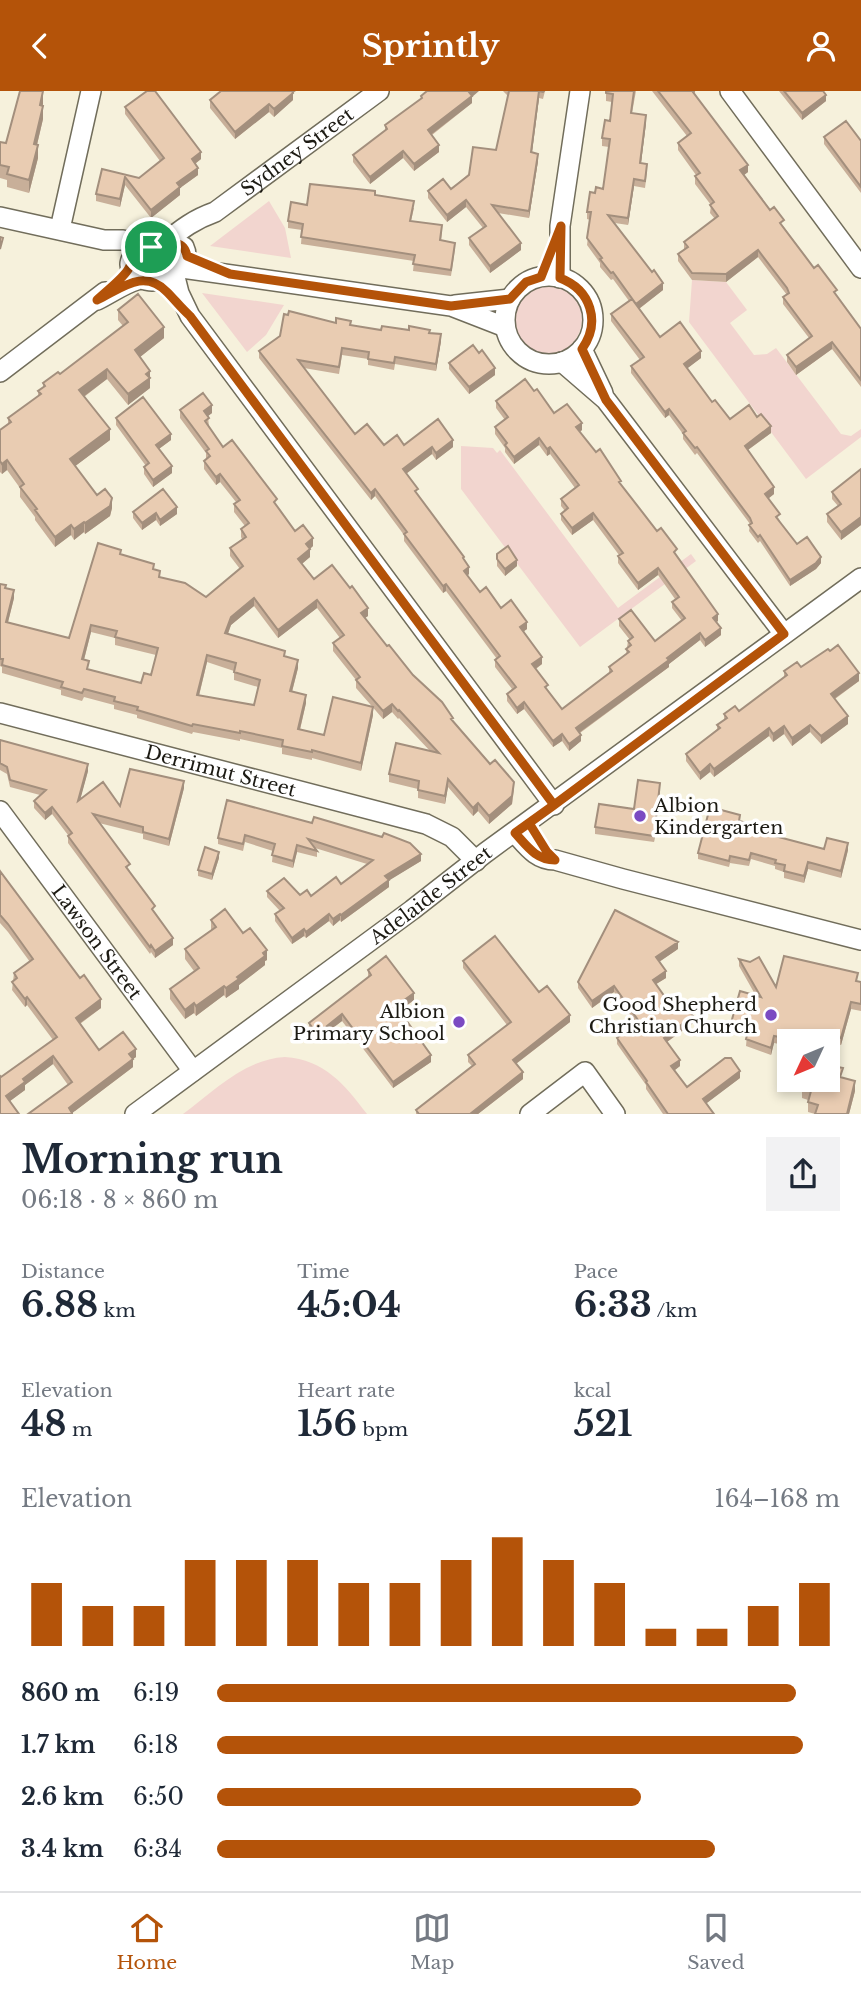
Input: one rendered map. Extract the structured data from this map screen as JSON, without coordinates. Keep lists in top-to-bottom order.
{
  "streets": {
    "street": [
      "Sydney Street",
      "Derrimut Street",
      "Adelaide Street",
      "Lawson Street"
    ]
  },
  "crossings": [
    ["Derrimut Street", "Adelaide Street"],
    ["Adelaide Street", "Lawson Street"]
  ],
  "places": ["Albion Kindergarten", "Good Shepherd Christian Church", "Albion Primary School"],
  "north": "bottom left",
  "page": {
    "header": "Sprintly",
    "heading": ["Morning run", "06:18 · 8 × 860 m"],
    "stats": [
      ["Distance", "6.88 km"],
      ["Time", "45:04"],
      ["Pace", "6:33 /km"],
      ["Elevation", "48 m"],
      ["Heart rate", "156 bpm"],
      ["kcal", "521"]
    ],
    "chart": ["Elevation", "164–168 m"],
    "list": [
      {
        "name": "860 m",
        "note": "6:19"
      },
      {
        "name": "1.7 km",
        "note": "6:18"
      },
      {
        "name": "2.6 km",
        "note": "6:50"
      },
      {
        "name": "3.4 km",
        "note": "6:34"
      }
    ],
    "tabs": ["Home", "Map", "Saved"]
  }
}
